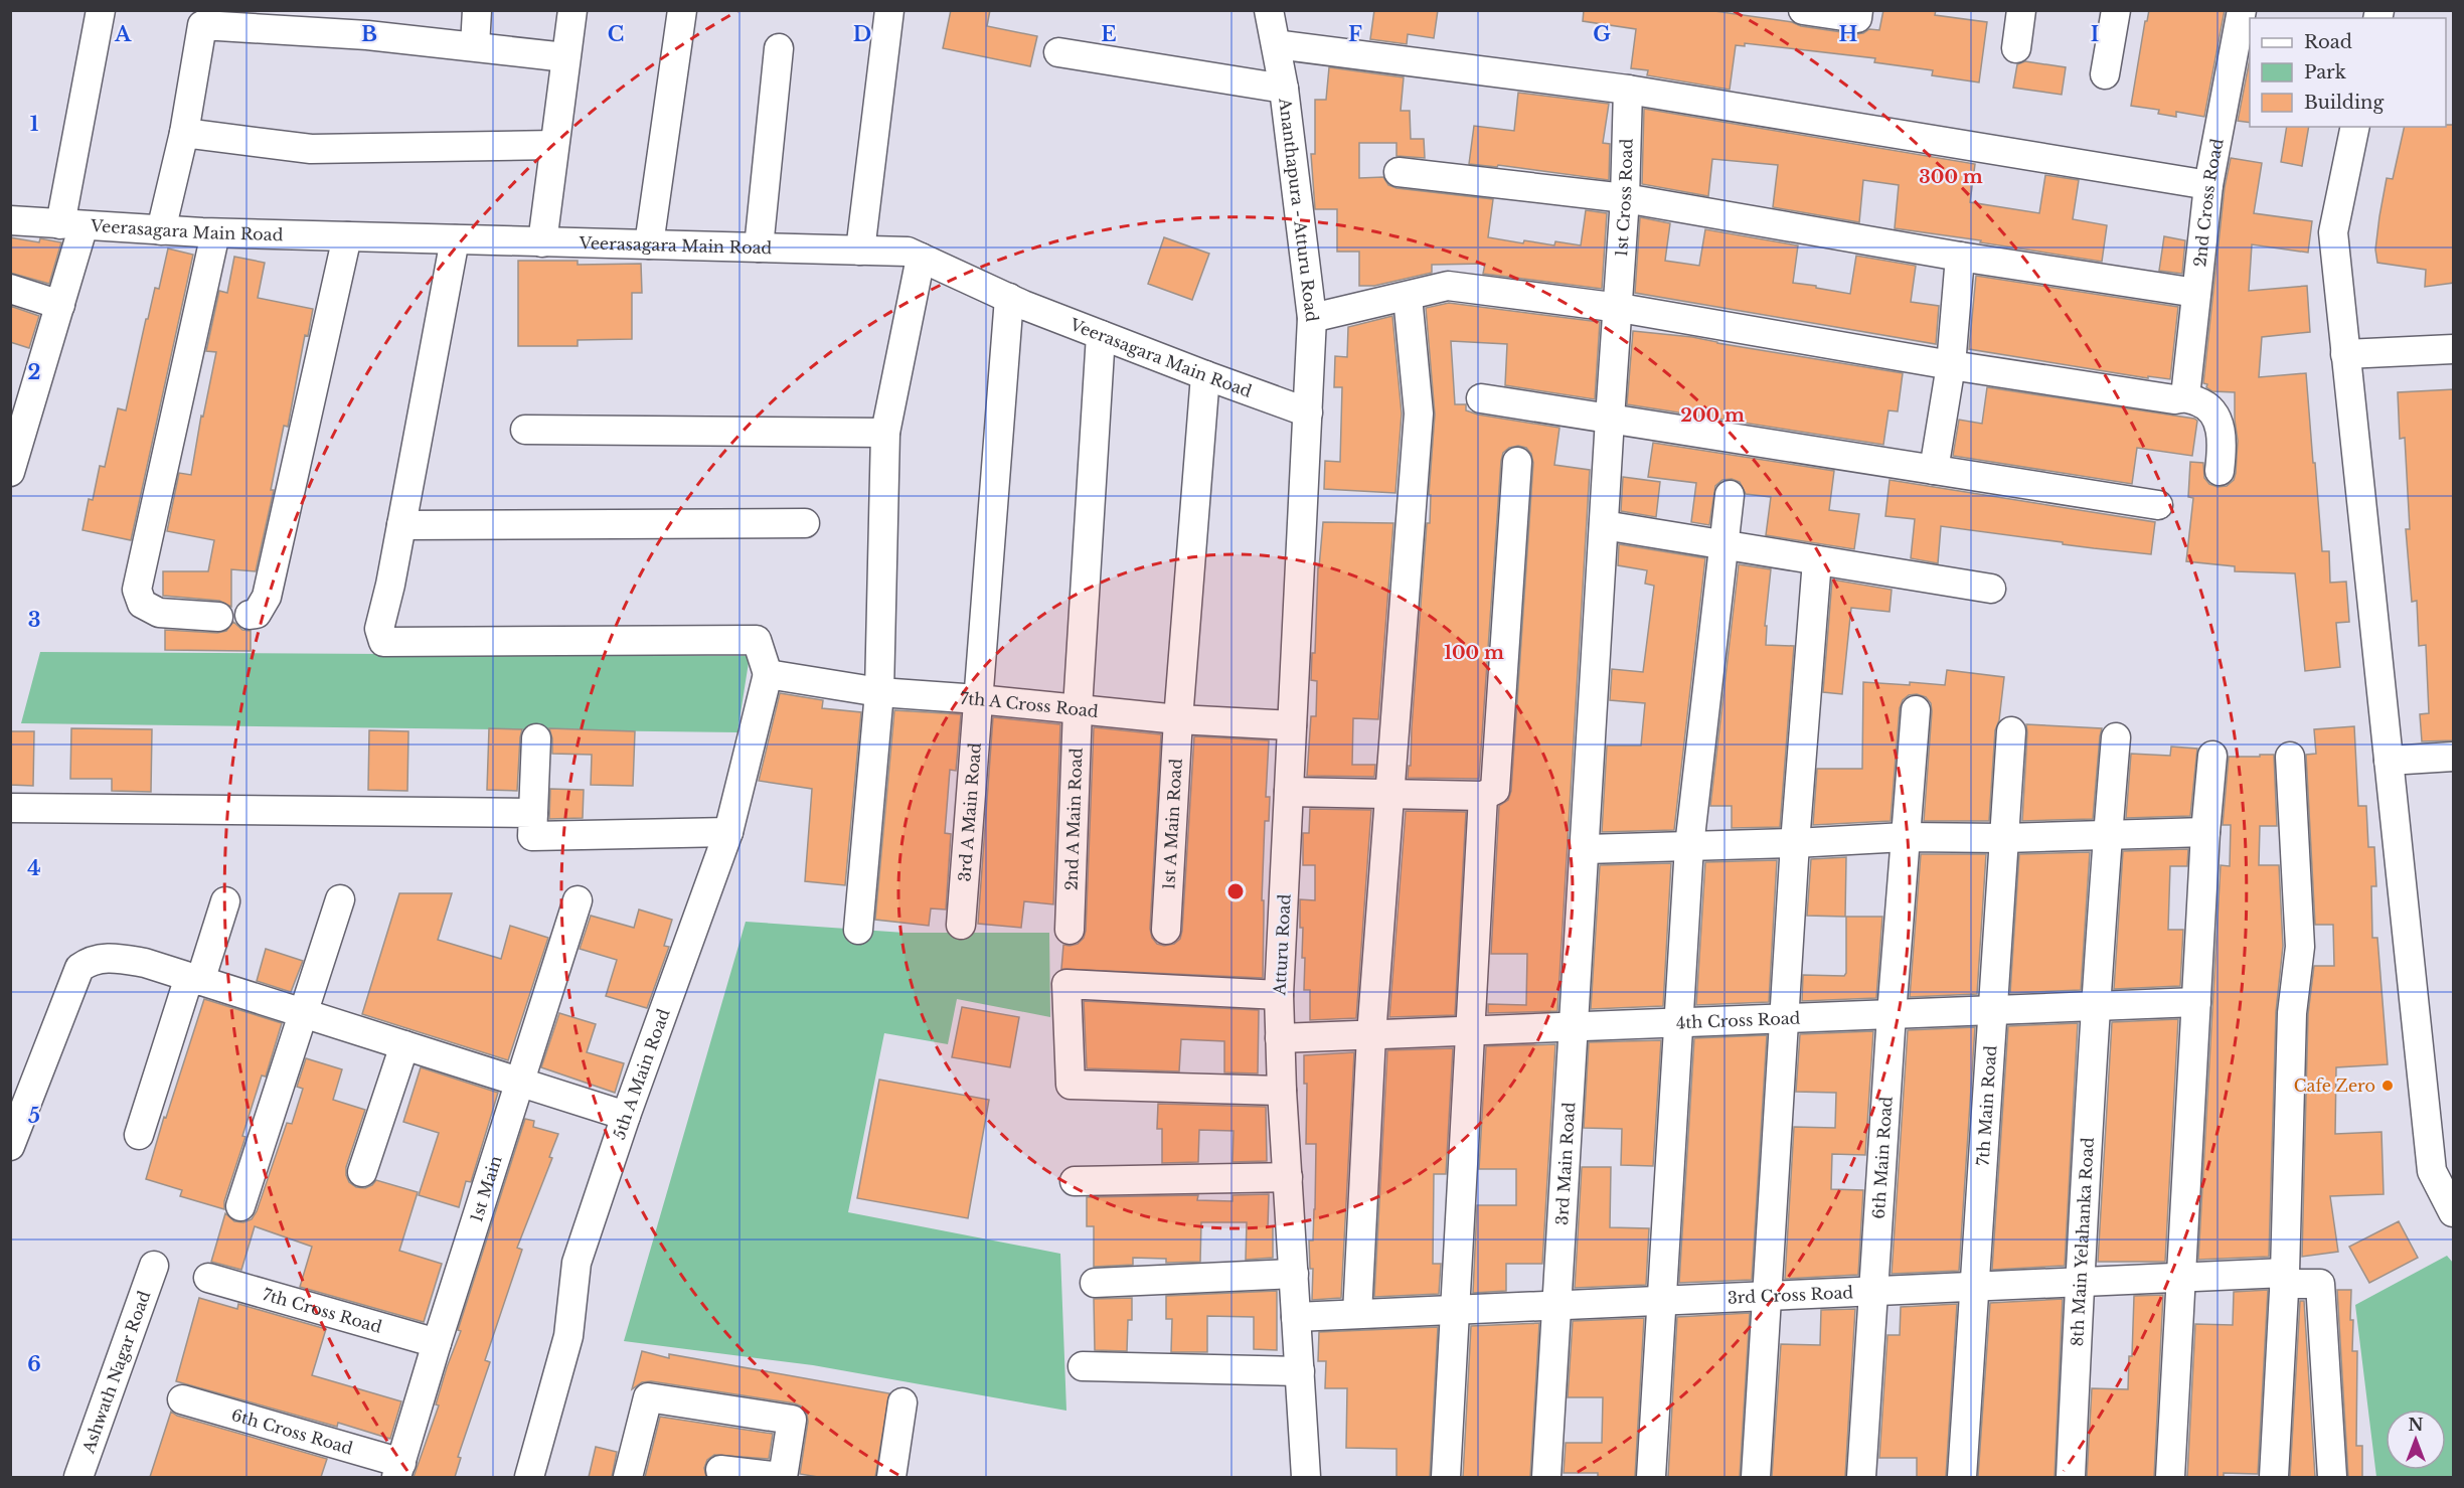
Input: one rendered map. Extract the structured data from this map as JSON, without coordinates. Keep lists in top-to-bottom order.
{
  "streets": {
    "street": [
      "1st Cross Road",
      "2nd Cross Road",
      "Ananthapura - Atturu Road",
      "Veerasagara Main Road",
      "7th A Cross Road",
      "3rd A Main Road",
      "2nd A Main Road",
      "1st A Main Road",
      "Atturu Road",
      "4th Cross Road",
      "5th A Main Road",
      "7th Main Road",
      "6th Main Road",
      "3rd Main Road",
      "1st Main",
      "8th Main Yelahanka Road",
      "3rd Cross Road",
      "7th Cross Road",
      "Ashwath Nagar Road",
      "6th Cross Road"
    ]
  },
  "crossings": [
    ["Ananthapura - Atturu Road", "Veerasagara Main Road"],
    ["Ananthapura - Atturu Road", "Atturu Road"],
    ["Veerasagara Main Road", "3rd A Main Road"],
    ["Veerasagara Main Road", "2nd A Main Road"],
    ["Veerasagara Main Road", "1st A Main Road"],
    ["Veerasagara Main Road", "Atturu Road"],
    ["7th A Cross Road", "3rd A Main Road"],
    ["7th A Cross Road", "2nd A Main Road"],
    ["7th A Cross Road", "1st A Main Road"],
    ["7th A Cross Road", "Atturu Road"],
    ["7th A Cross Road", "5th A Main Road"],
    ["Atturu Road", "4th Cross Road"],
    ["Atturu Road", "3rd Cross Road"],
    ["4th Cross Road", "7th Main Road"],
    ["4th Cross Road", "6th Main Road"],
    ["4th Cross Road", "3rd Main Road"],
    ["4th Cross Road", "8th Main Yelahanka Road"],
    ["7th Main Road", "3rd Cross Road"],
    ["6th Main Road", "3rd Cross Road"],
    ["3rd Main Road", "3rd Cross Road"],
    ["1st Main", "7th Cross Road"],
    ["1st Main", "6th Cross Road"],
    ["8th Main Yelahanka Road", "3rd Cross Road"]
  ],
  "places": ["Cafe Zero"],
  "legend": ["Road", "Park", "Building"],
  "north": "top",
  "grid": {
    "columns": [
      "A",
      "B",
      "C",
      "D",
      "E",
      "F",
      "G",
      "H",
      "I"
    ],
    "rows": [
      "1",
      "2",
      "3",
      "4",
      "5",
      "6"
    ]
  },
  "rings": ["300 m", "200 m", "100 m"]
}
